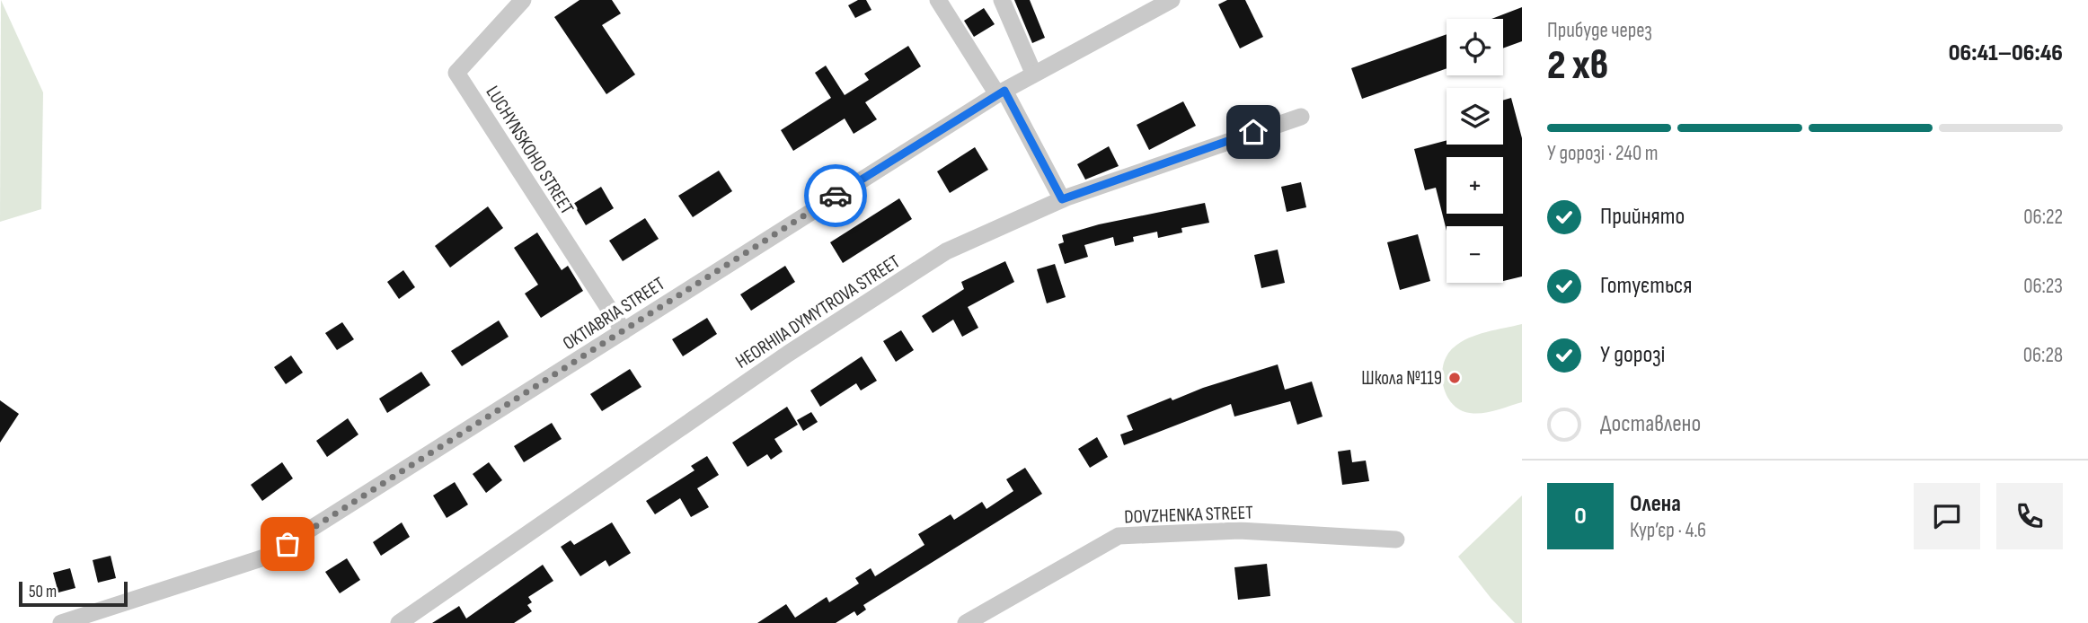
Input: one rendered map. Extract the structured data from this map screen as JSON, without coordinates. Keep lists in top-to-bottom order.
{
  "streets": {
    "street": [
      "LUCHYNSKOHO STREET",
      "HEORHIIA DYMYTROVA STREET",
      "OKTIABRIA STREET",
      "DOVZHENKA STREET"
    ]
  },
  "crossings": [
    ["LUCHYNSKOHO STREET", "OKTIABRIA STREET"]
  ],
  "places": ["Школа №119"],
  "scale_bar": "50 m",
  "page": {
    "heading": ["2 хв", "Прибуде через", "06:41–06:46"],
    "panel": ["Олена", "Кур’єр · 4.6"],
    "map_buttons": ["+", "−"],
    "bar": "У дорозі · 240 m",
    "list": [
      ["Прийнято", "06:22"],
      ["Готується", "06:23"],
      ["У дорозі", "06:28"],
      "Доставлено"
    ],
    "round": "О",
    "scale": "50 m"
  }
}
